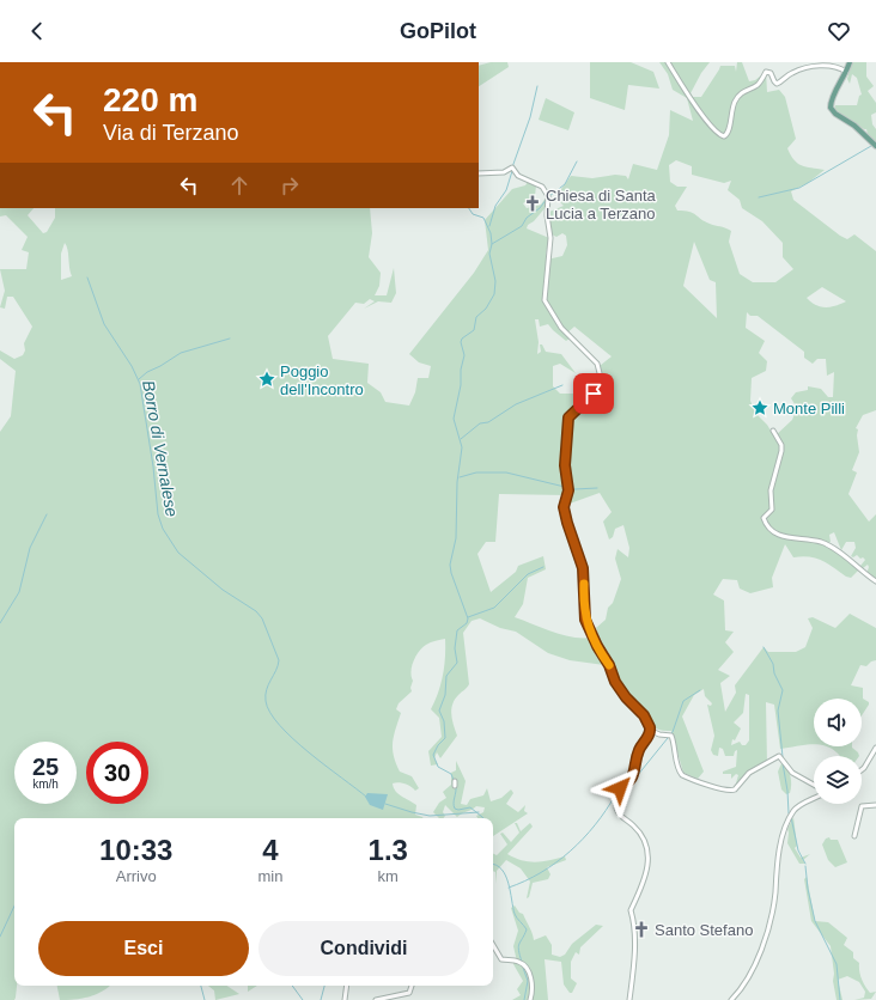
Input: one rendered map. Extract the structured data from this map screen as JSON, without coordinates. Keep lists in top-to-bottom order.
{
  "water": ["Borro di Vernalese"],
  "places": {
    "church": ["Chiesa di Santa Lucia a Terzano", "Santo Stefano"],
    "place": ["Poggio dell'Incontro", "Monte Pilli"]
  },
  "page": {
    "header": "GoPilot",
    "turn": ["220 m", "Via di Terzano"],
    "speed": "25 km/h",
    "limit": "30",
    "eta": [
      "10:33",
      "Arrivo",
      "4",
      "min",
      "1.3",
      "km"
    ],
    "buttons": ["Esci", "Condividi"]
  }
}
